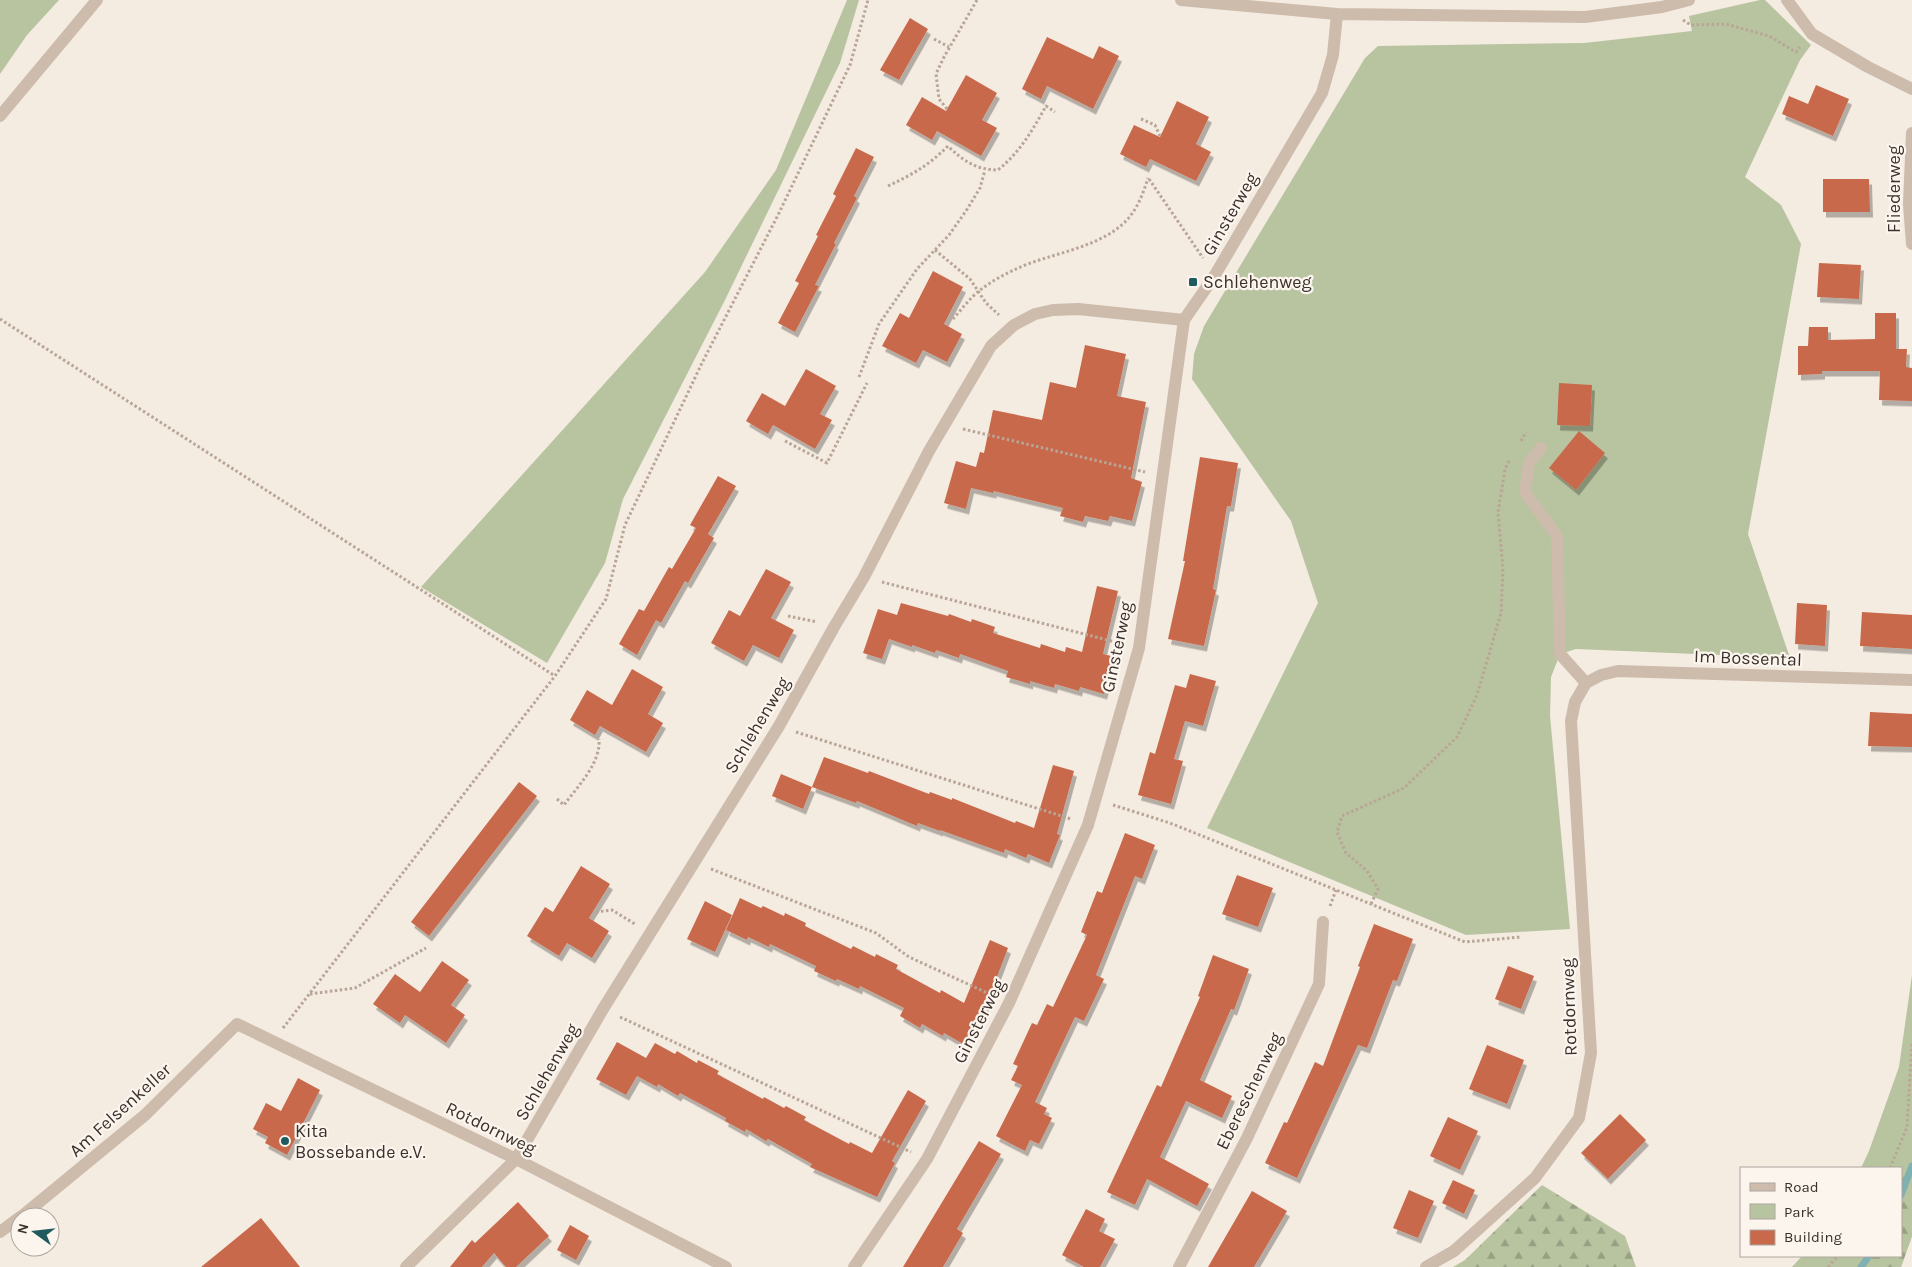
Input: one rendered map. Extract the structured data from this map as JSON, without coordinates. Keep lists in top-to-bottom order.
{
  "streets": {
    "street": [
      "Fliederweg",
      "Ginsterweg",
      "Im Bossental",
      "Schlehenweg",
      "Rotdornweg",
      "Ebereschenweg",
      "Am Felsenkeller"
    ]
  },
  "crossings": [
    ["Ginsterweg", "Schlehenweg"],
    ["Im Bossental", "Rotdornweg"],
    ["Schlehenweg", "Rotdornweg"],
    ["Rotdornweg", "Am Felsenkeller"]
  ],
  "places": {
    "transit": ["Schlehenweg"],
    "other": ["Kita Bossebande e.V."]
  },
  "legend": ["Road", "Park", "Building"],
  "north": "left"
}
